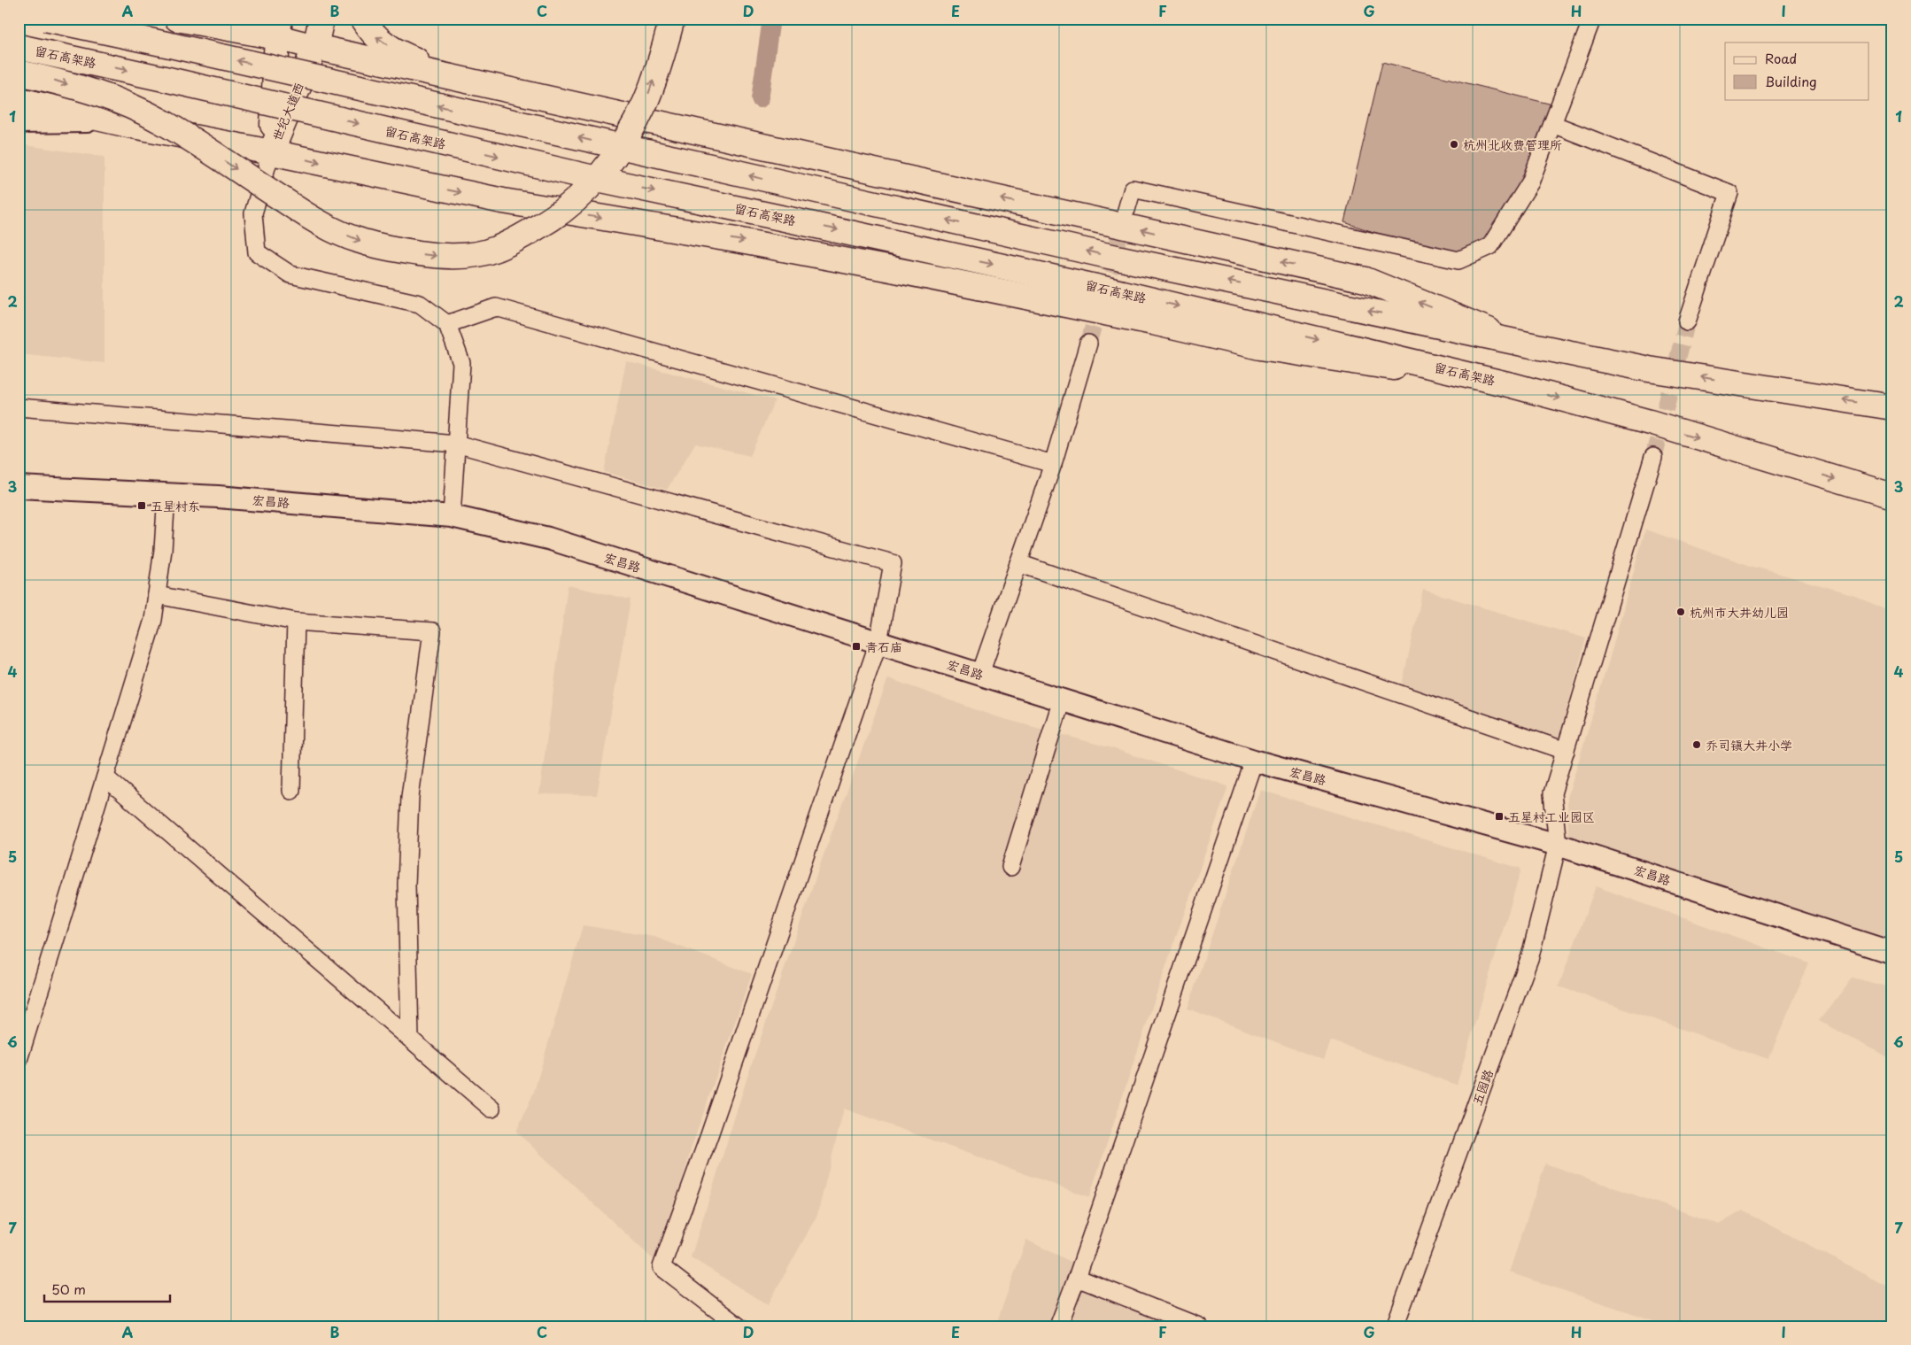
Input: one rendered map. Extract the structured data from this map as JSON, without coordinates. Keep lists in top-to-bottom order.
{
  "streets": {
    "main road": ["留石高架路", "世纪大道西"],
    "street": ["宏昌路", "五园路"]
  },
  "crossings": [
    ["宏昌路", "五园路"]
  ],
  "places": {
    "other": ["杭州北收费管理所", "杭州市大井幼儿园", "乔司镇大井小学"],
    "transit": ["五星村东", "青石庙", "五星村工业园区"]
  },
  "legend": ["Road", "Building"],
  "scale_bar": "50 m",
  "grid": {
    "columns": [
      "A",
      "B",
      "C",
      "D",
      "E",
      "F",
      "G",
      "H",
      "I"
    ],
    "rows": [
      "1",
      "2",
      "3",
      "4",
      "5",
      "6",
      "7"
    ]
  }
}
